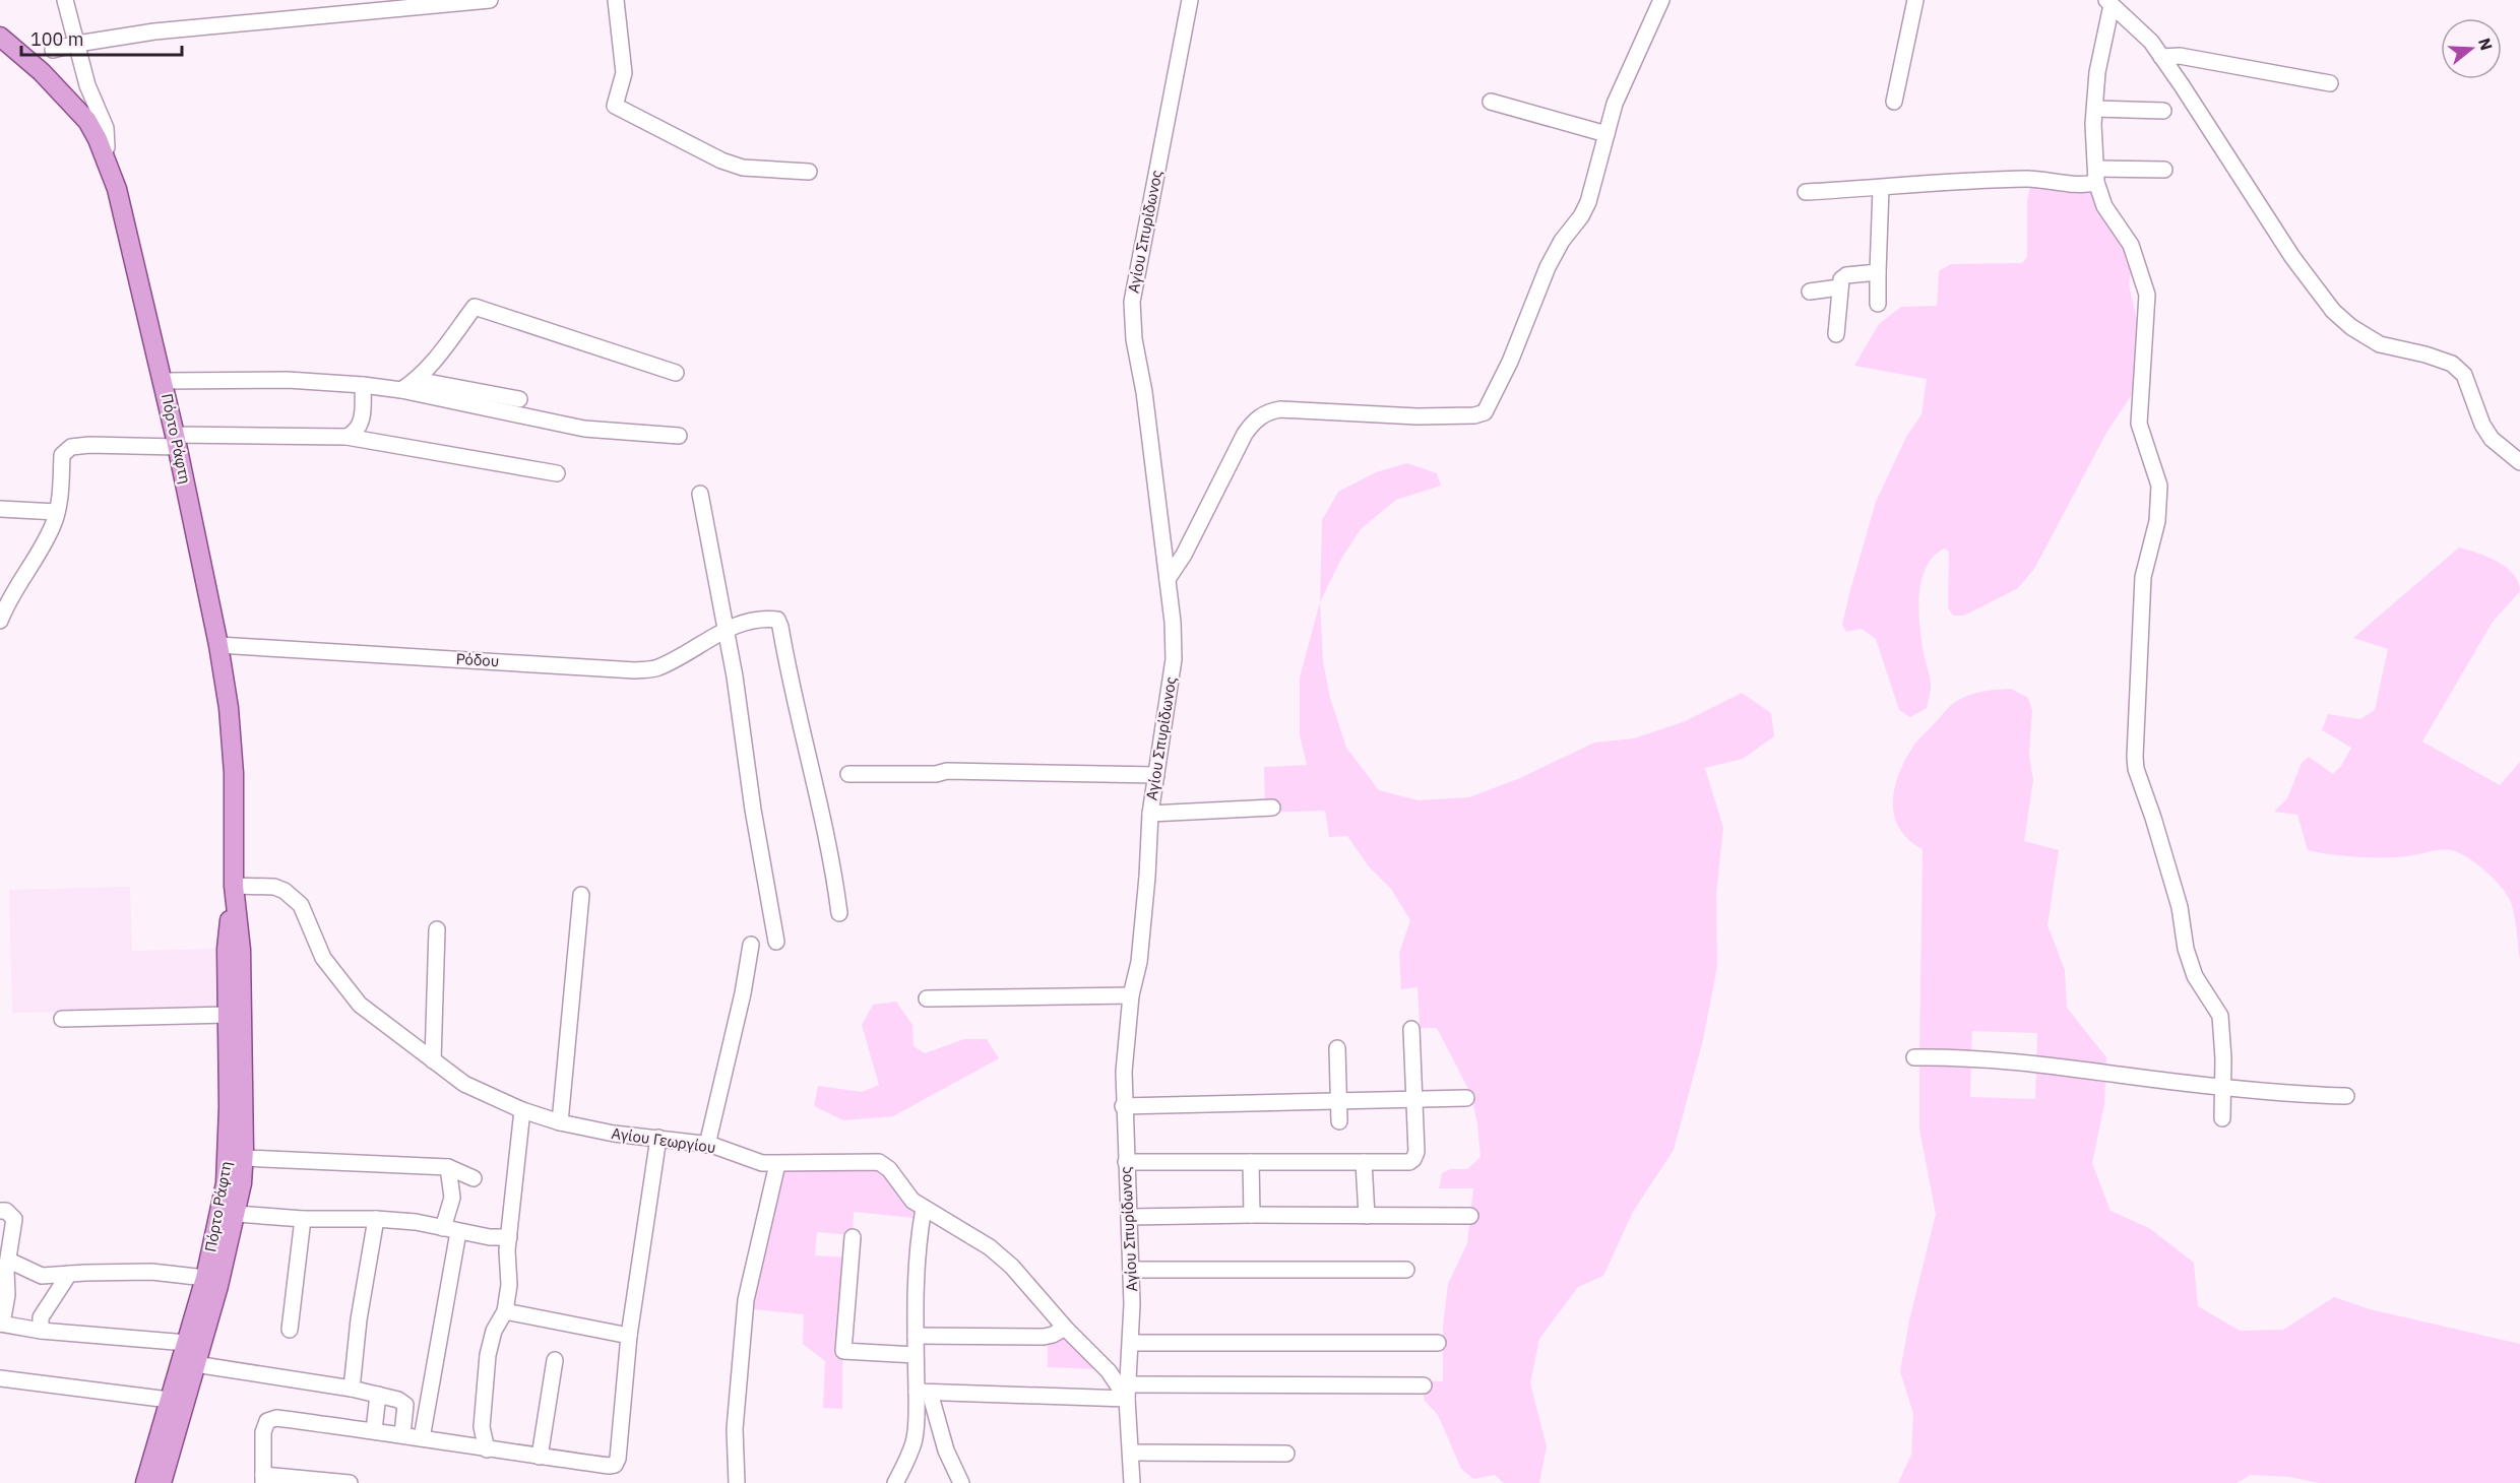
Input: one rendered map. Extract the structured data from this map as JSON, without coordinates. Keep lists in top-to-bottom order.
{
  "streets": {
    "main road": ["Πόρτο Ράφτη"],
    "street": ["Αγίου Σπυρίδωνος", "Ρόδου", "Αγίου Γεωργίου"]
  },
  "crossings": [
    ["Αγίου Σπυρίδωνος", "Αγίου Γεωργίου"],
    ["Πόρτο Ράφτη", "Ρόδου"],
    ["Πόρτο Ράφτη", "Αγίου Γεωργίου"]
  ],
  "scale_bar": "100 m",
  "north": "right"
}
